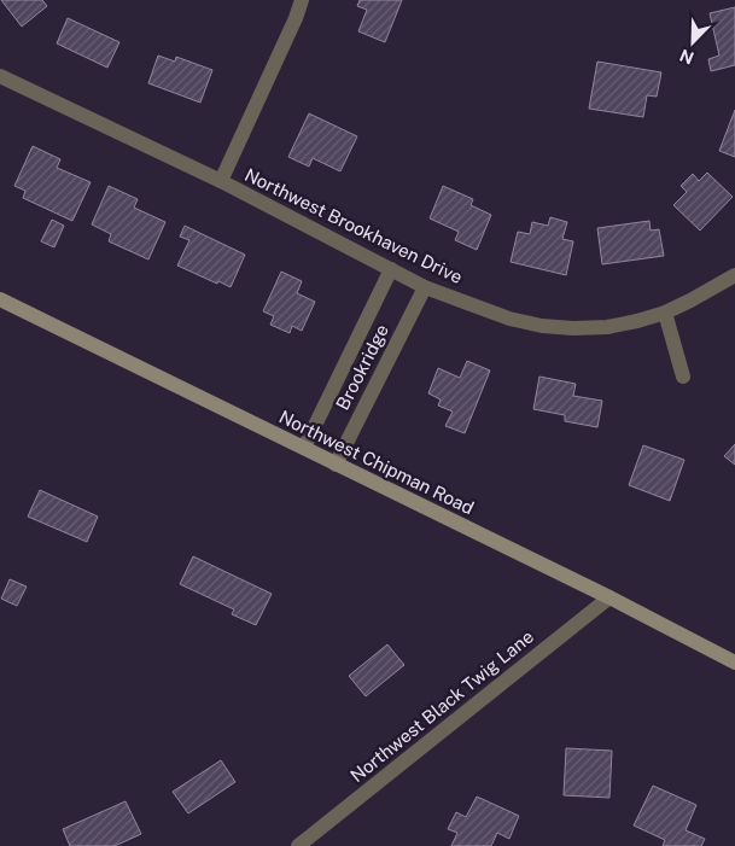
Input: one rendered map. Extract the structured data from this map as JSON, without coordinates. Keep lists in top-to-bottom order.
{
  "streets": {
    "main road": ["Northwest Chipman Road"],
    "street": ["Northwest Brookhaven Drive", "Brookridge", "Northwest Black Twig Lane"]
  },
  "crossings": [
    ["Northwest Brookhaven Drive", "Brookridge"],
    ["Brookridge", "Northwest Chipman Road"],
    ["Northwest Chipman Road", "Northwest Black Twig Lane"]
  ],
  "north": "bottom left"
}
